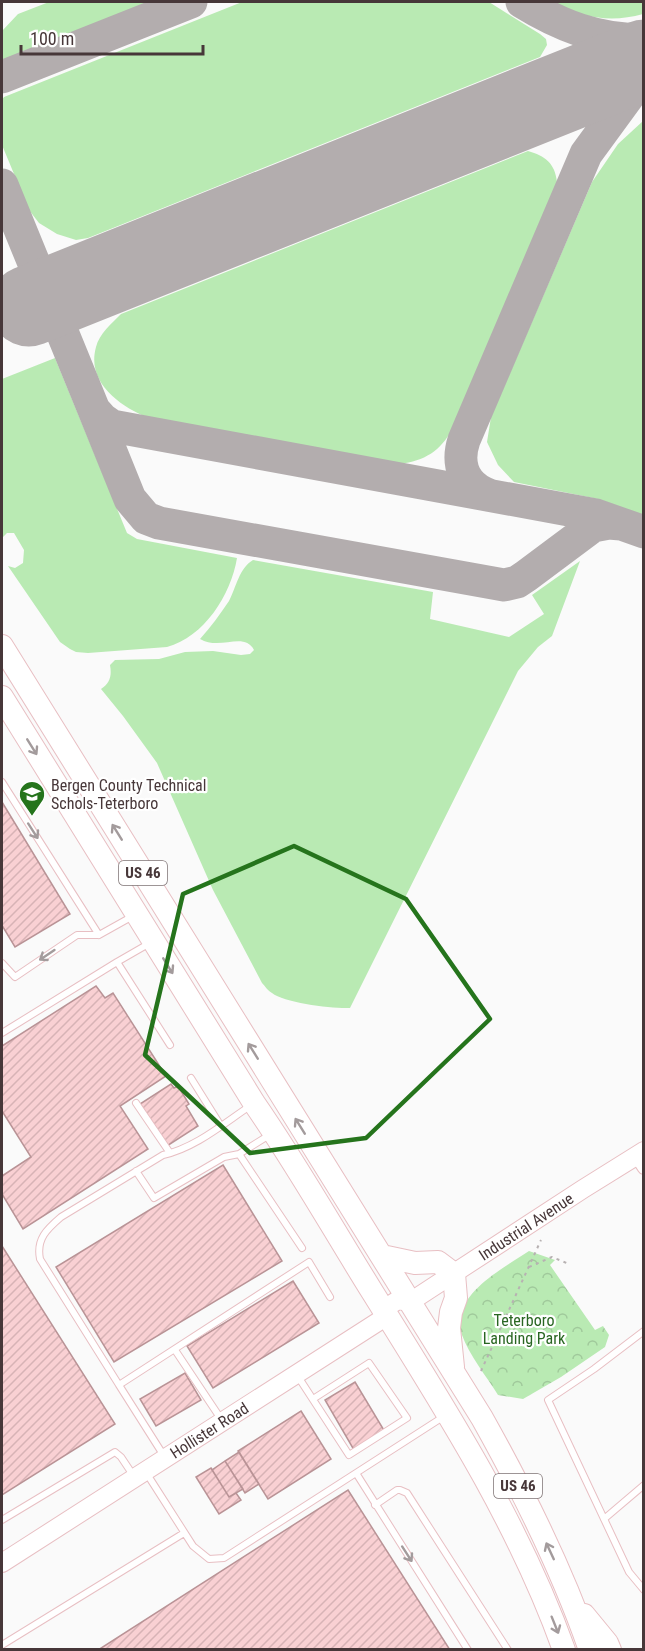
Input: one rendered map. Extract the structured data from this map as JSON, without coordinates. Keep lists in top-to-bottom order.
{
  "streets": {
    "highway": ["US 46"],
    "street": ["Industrial Avenue", "Hollister Road"]
  },
  "crossings": [
    ["US 46", "Industrial Avenue"],
    ["US 46", "Hollister Road"],
    ["Industrial Avenue", "Hollister Road"]
  ],
  "parks": ["Teterboro Landing Park"],
  "places": {
    "school or university": ["Bergen County Technical Schols-Teterboro"]
  },
  "scale_bar": "100 m"
}
